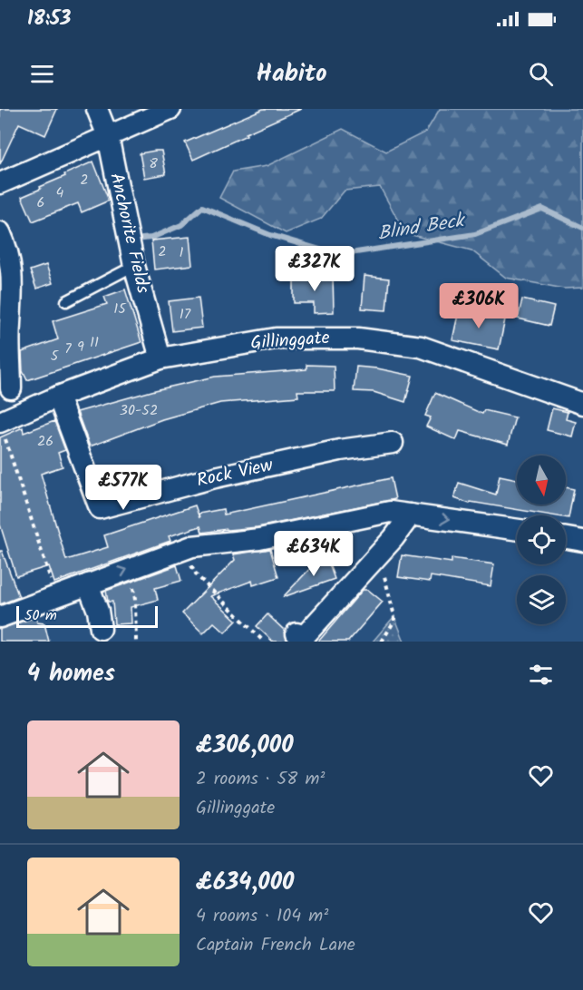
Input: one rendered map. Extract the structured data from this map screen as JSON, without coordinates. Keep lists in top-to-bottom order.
{
  "streets": {
    "street": ["Anchorite Fields", "Gillinggate", "Rock View"]
  },
  "crossings": [
    ["Anchorite Fields", "Gillinggate"],
    ["Gillinggate", "Rock View"]
  ],
  "water": ["Blind Beck"],
  "house_numbers": [
    "8",
    "2",
    "4",
    "6",
    "2",
    "1",
    "15",
    "17",
    "11",
    "9",
    "7",
    "5",
    "30-52",
    "26"
  ],
  "scale_bar": "50 m",
  "north": "bottom",
  "page": {
    "status": "18:53",
    "header": "Habito",
    "price": [
      "£327K",
      "£306K",
      "£577K",
      "£634K"
    ],
    "scale": "50 m",
    "heading": "4 homes",
    "list": [
      {
        "name": "£306,000",
        "note": "2 rooms · 58 m² · Gillinggate"
      },
      {
        "name": "£634,000",
        "note": "4 rooms · 104 m² · Captain French Lane"
      }
    ]
  }
}
